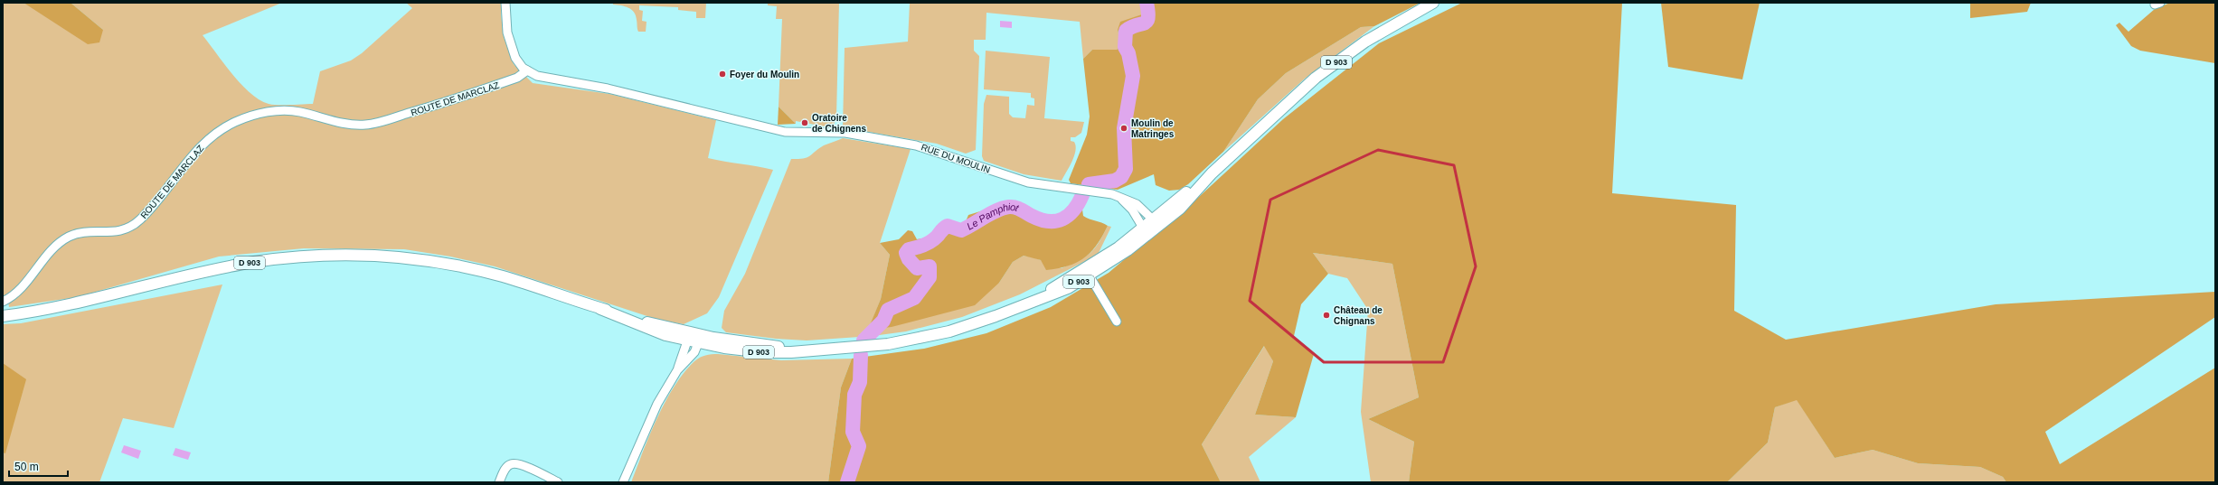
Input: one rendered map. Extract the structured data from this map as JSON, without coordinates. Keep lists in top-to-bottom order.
{
  "streets": {
    "main road": ["D 903"],
    "street": ["ROUTE DE MARCLAZ", "RUE DU MOULIN"]
  },
  "crossings": [
    ["D 903", "RUE DU MOULIN"],
    ["ROUTE DE MARCLAZ", "RUE DU MOULIN"]
  ],
  "water": ["Le Pamphiot"],
  "places": [
    "Foyer du Moulin",
    "Oratoire de Chignens",
    "Moulin de Matringes",
    "Château de Chignans"
  ],
  "scale_bar": "50 m"
}
